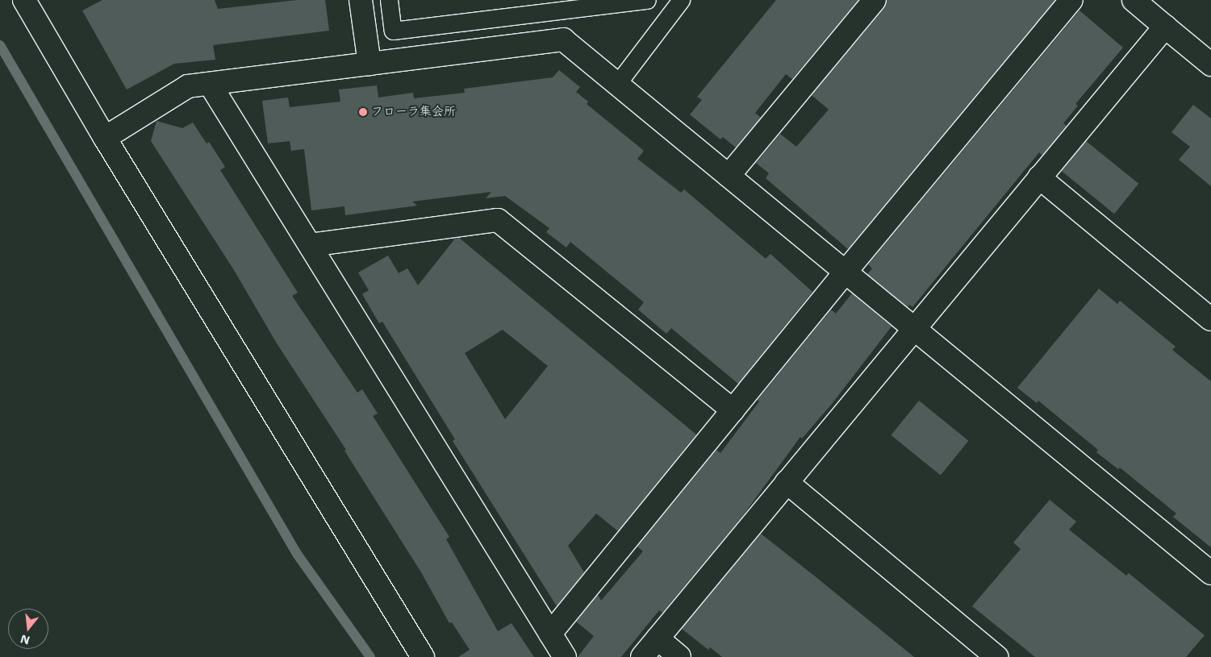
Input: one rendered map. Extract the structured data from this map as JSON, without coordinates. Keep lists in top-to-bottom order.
{
  "places": ["フローラ集会所"],
  "north": "bottom"
}
